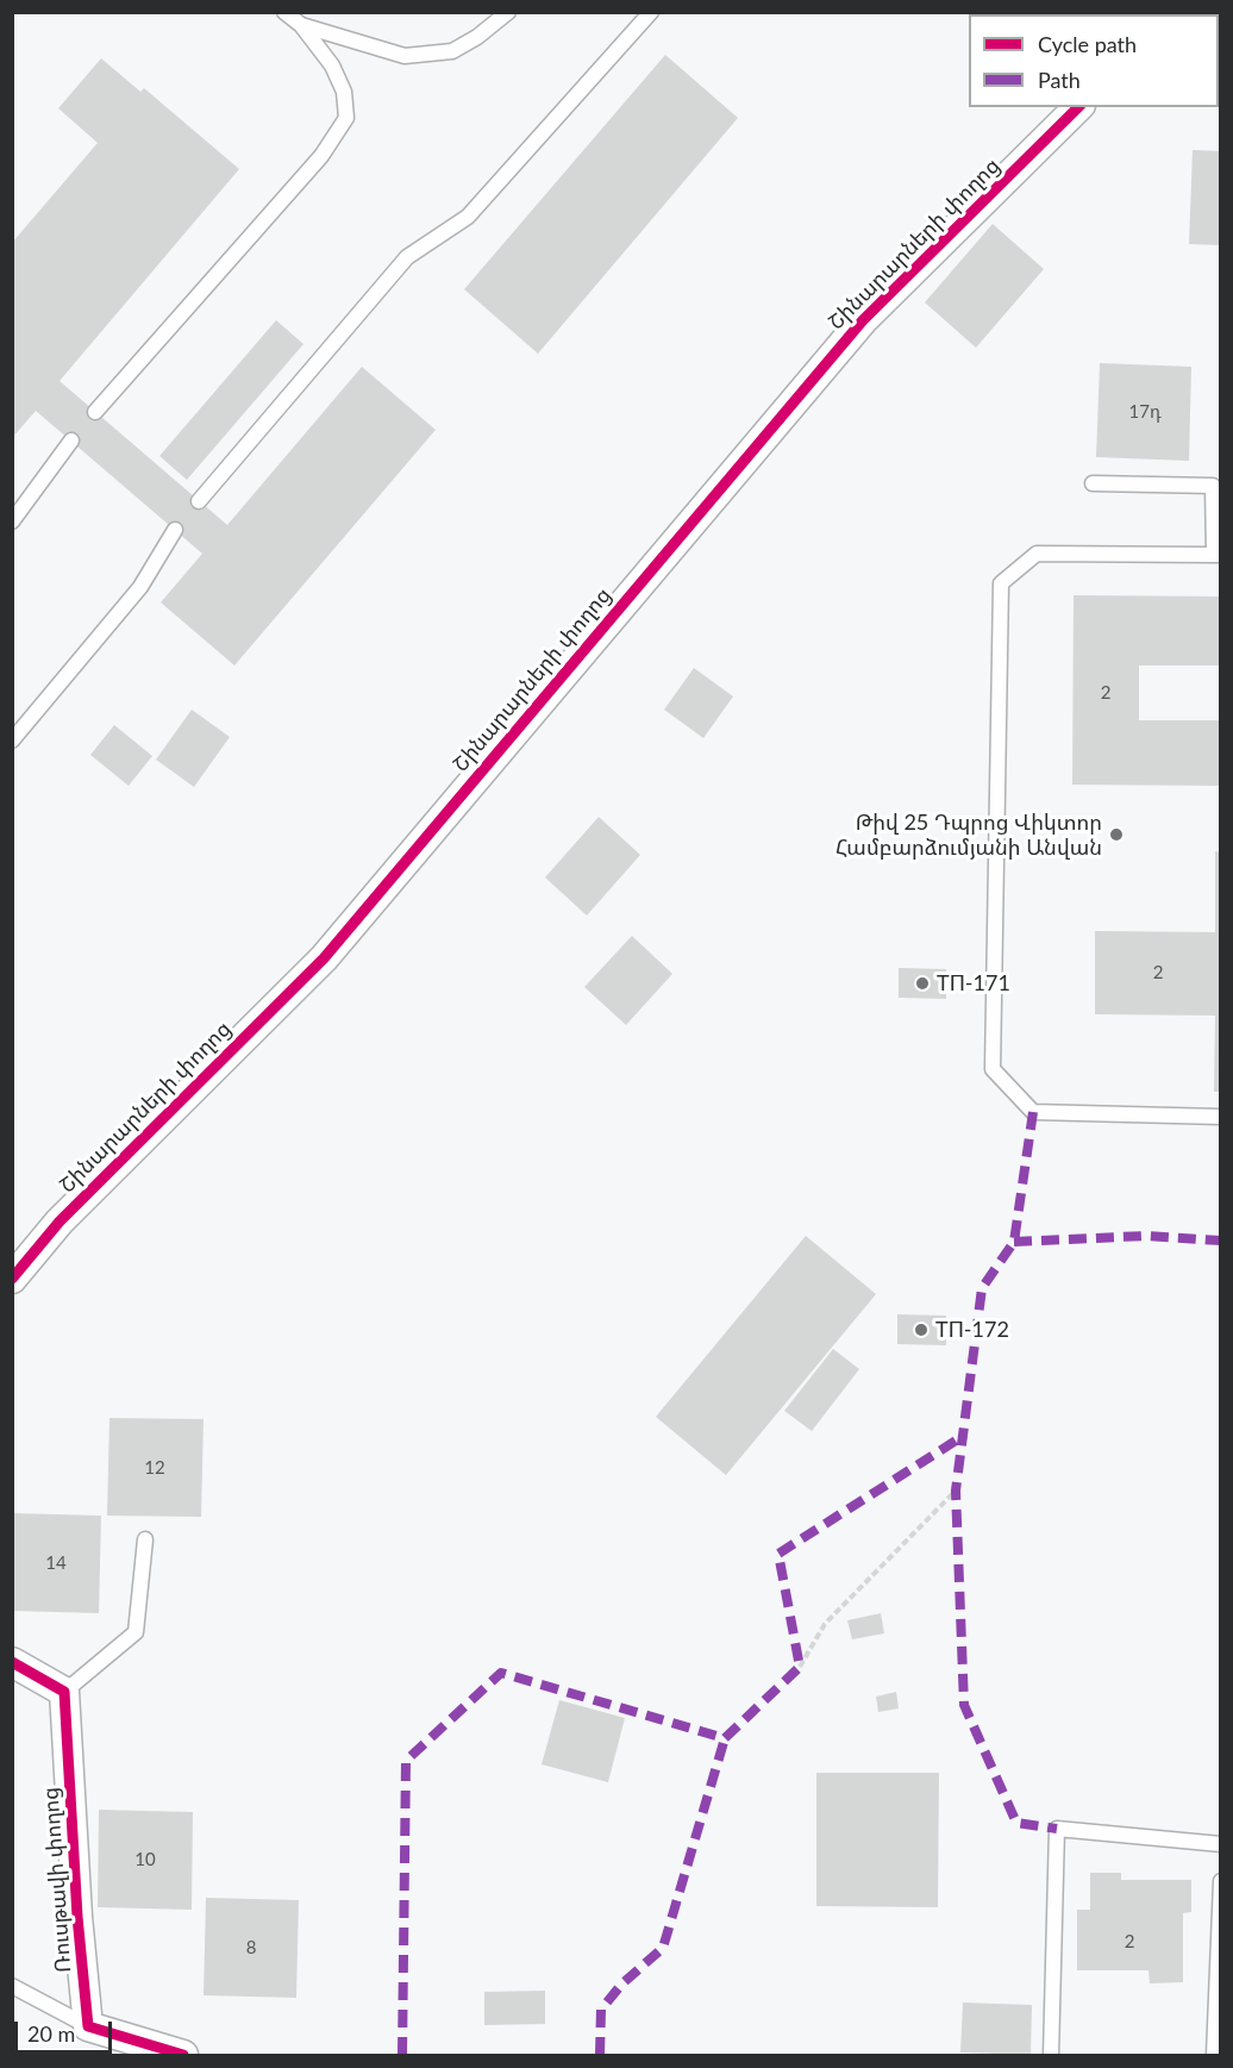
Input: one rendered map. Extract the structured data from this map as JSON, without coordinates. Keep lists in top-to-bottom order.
{
  "streets": {
    "street": ["Շինարարների փողոց", "Ռուսթավի փողոց"]
  },
  "places": ["Թիվ 25 Դպրոց Վիկտոր Համբարձումյանի Անվան", "ТП-171", "ТП-172"],
  "house_numbers": [
    "17դ",
    "2",
    "2",
    "12",
    "14",
    "10",
    "2",
    "8"
  ],
  "legend": ["Cycle path", "Path"],
  "scale_bar": "20 m"
}
